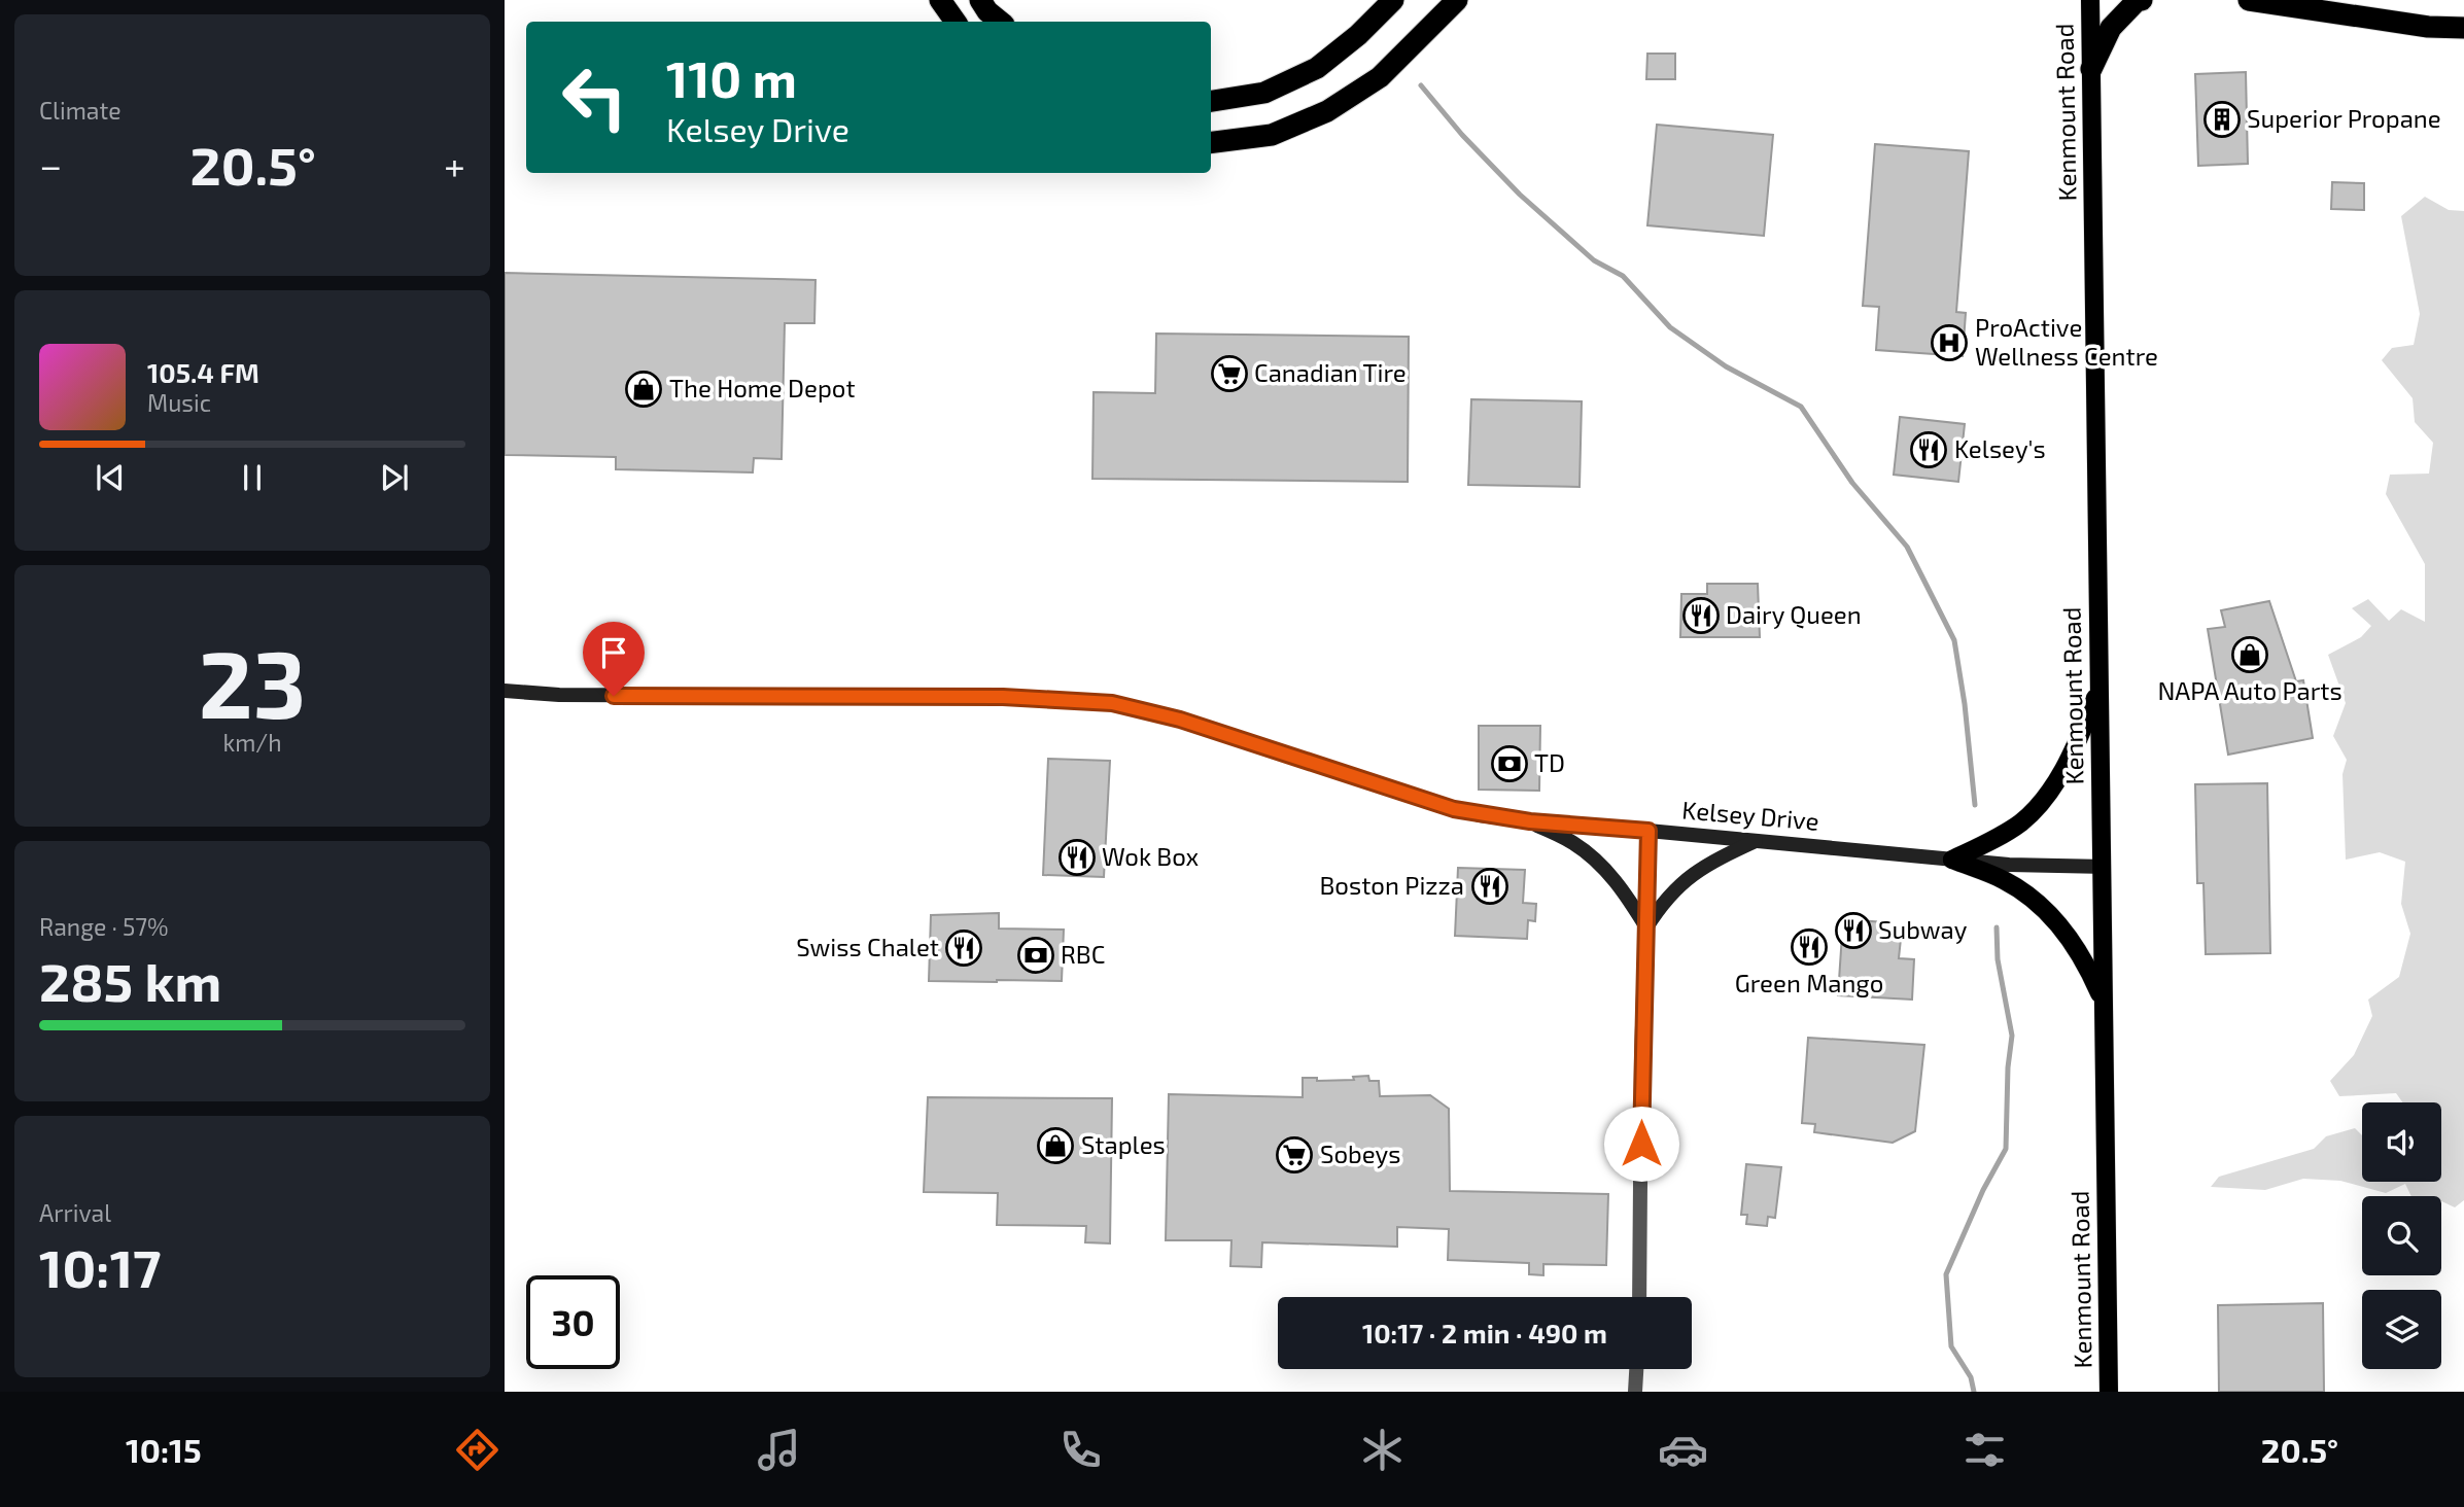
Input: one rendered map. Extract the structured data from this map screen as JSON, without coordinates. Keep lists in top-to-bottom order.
{
  "streets": {
    "main road": ["Kenmount Road", "Kelsey Drive"]
  },
  "crossings": [
    ["Kenmount Road", "Kelsey Drive"]
  ],
  "places": {
    "building": ["Superior Propane"],
    "hospital": ["ProActive Wellness Centre"],
    "supermarket": ["Canadian Tire", "Sobeys"],
    "shop": ["The Home Depot", "NAPA Auto Parts", "Staples"],
    "restaurant": [
      "Kelsey's",
      "Dairy Queen",
      "Wok Box",
      "Boston Pizza",
      "Subway",
      "Green Mango",
      "Swiss Chalet"
    ],
    "bank": ["TD", "RBC"]
  },
  "page": {
    "tile": [
      "Climate",
      ["23", "km/h"],
      ["Range · 57%", "285 km"],
      ["Arrival", "10:17"]
    ],
    "turn": ["110 m", "Kelsey Drive"],
    "heat": ["−", "20.5°", "+"],
    "song": ["105.4 FM", "Music"],
    "limit": "30",
    "trip": "10:17 · 2 min · 490 m",
    "tabs": ["10:15", "20.5°"]
  }
}
